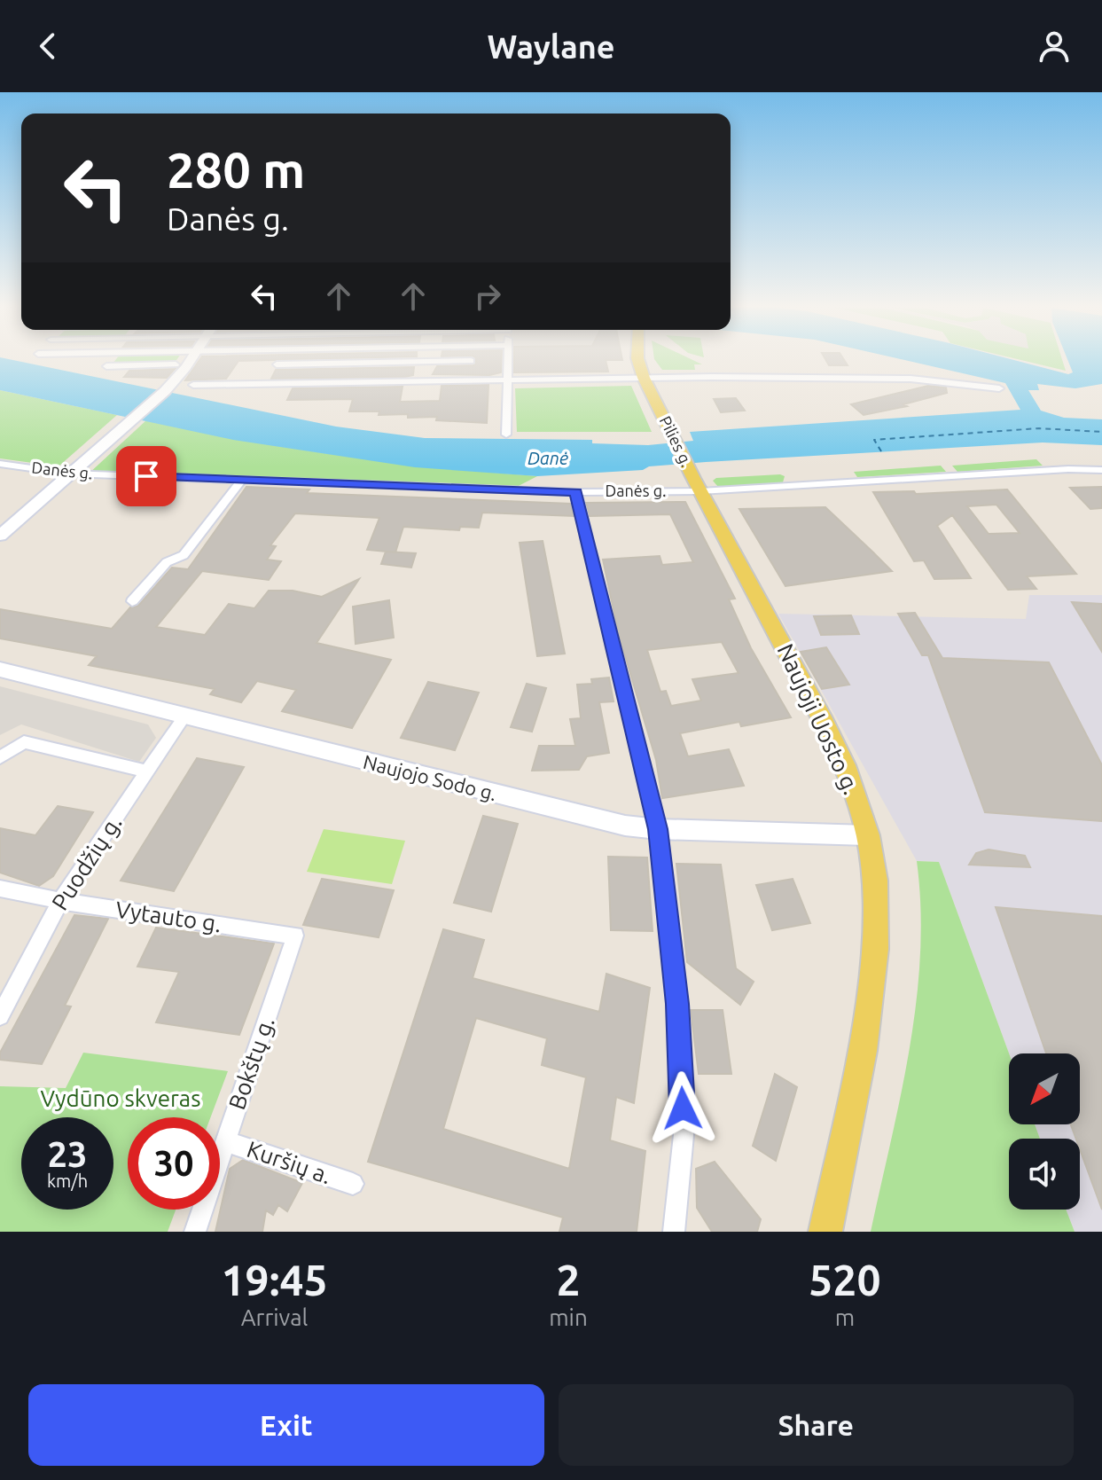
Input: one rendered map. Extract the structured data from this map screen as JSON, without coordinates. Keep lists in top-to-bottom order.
{
  "streets": {
    "main road": ["Pilies g.", "Naujoji Uosto g.", "Naujojo Sodo g."],
    "street": [
      "Danės g.",
      "Puodžių g.",
      "Vytauto g.",
      "Bokštų g.",
      "Kuršių a."
    ]
  },
  "crossings": [
    ["Pilies g.", "Danės g."],
    ["Pilies g.", "Naujoji Uosto g."],
    ["Danės g.", "Naujoji Uosto g."],
    ["Naujoji Uosto g.", "Naujojo Sodo g."],
    ["Naujojo Sodo g.", "Puodžių g."],
    ["Puodžių g.", "Vytauto g."],
    ["Vytauto g.", "Bokštų g."],
    ["Bokštų g.", "Kuršių a."]
  ],
  "water": ["Danė"],
  "parks": ["Vydūno skveras"],
  "north": "bottom left",
  "page": {
    "header": "Waylane",
    "turn": ["280 m", "Danės g."],
    "speed": "23 km/h",
    "limit": "30",
    "eta": [
      "19:45",
      "Arrival",
      "2",
      "min",
      "520",
      "m"
    ],
    "buttons": ["Exit", "Share"]
  }
}
